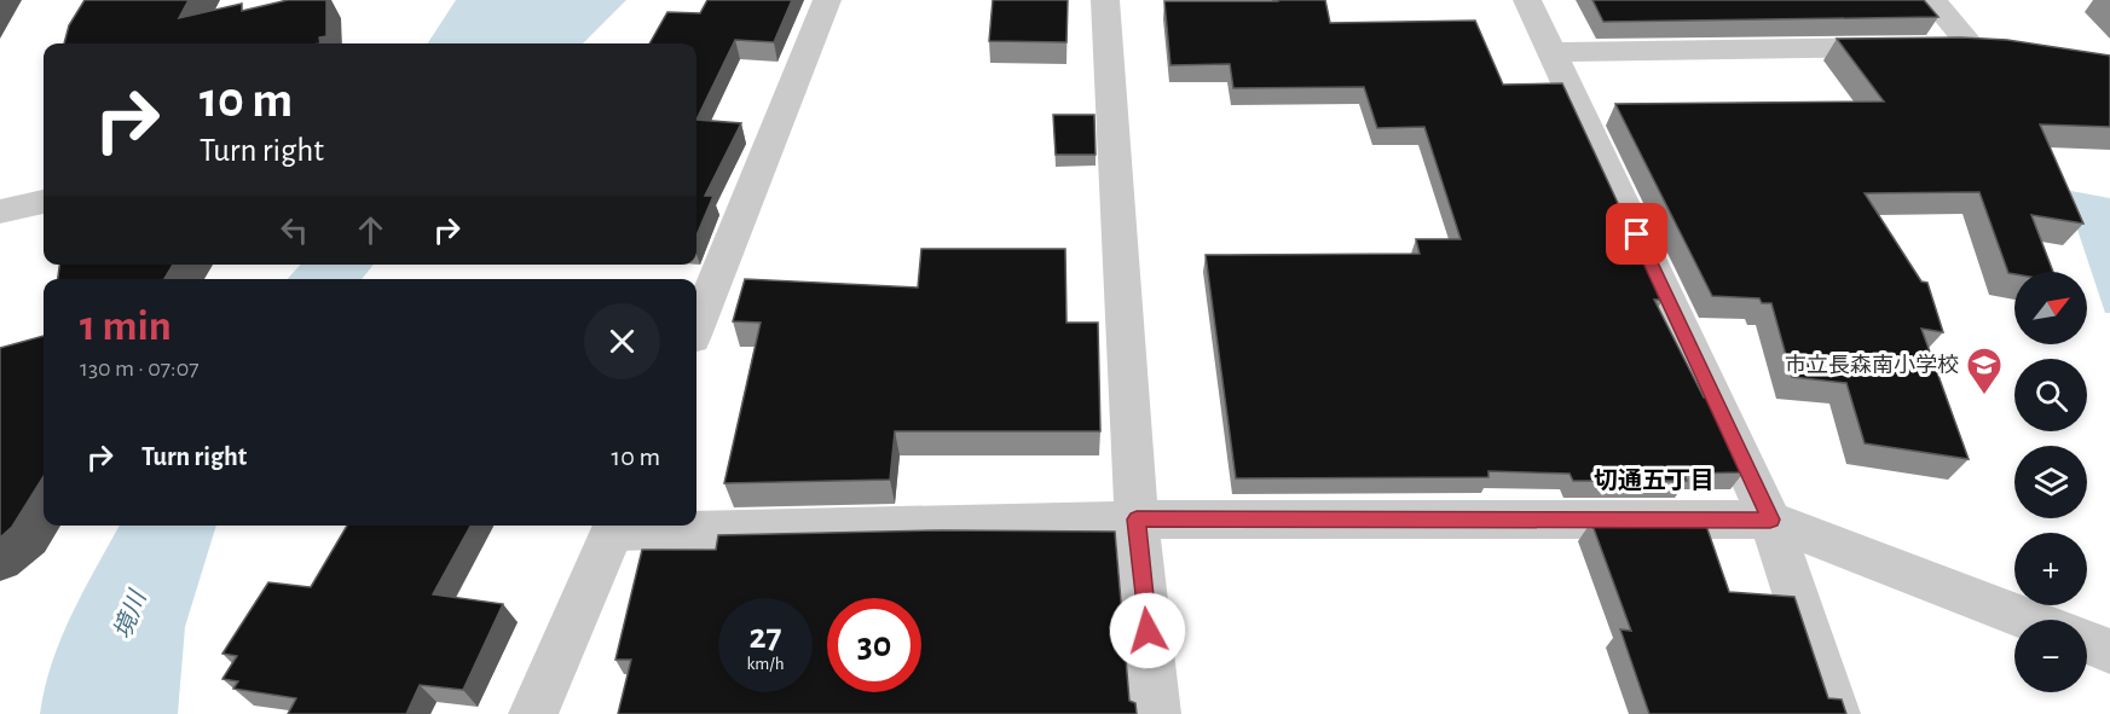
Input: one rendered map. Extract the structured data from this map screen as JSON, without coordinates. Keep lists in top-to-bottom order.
{
  "districts": ["切通五丁目"],
  "water": ["境川"],
  "places": {
    "school or university": ["市立長森南小学校"]
  },
  "north": "top right",
  "page": {
    "turn": ["10 m", "Turn right"],
    "map_buttons": ["+", "−"],
    "heading": ["1 min", "130 m · 07:07"],
    "list": [
      {
        "name": "Turn right",
        "value": "10 m"
      }
    ],
    "speed": "27 km/h",
    "limit": "30"
  }
}
